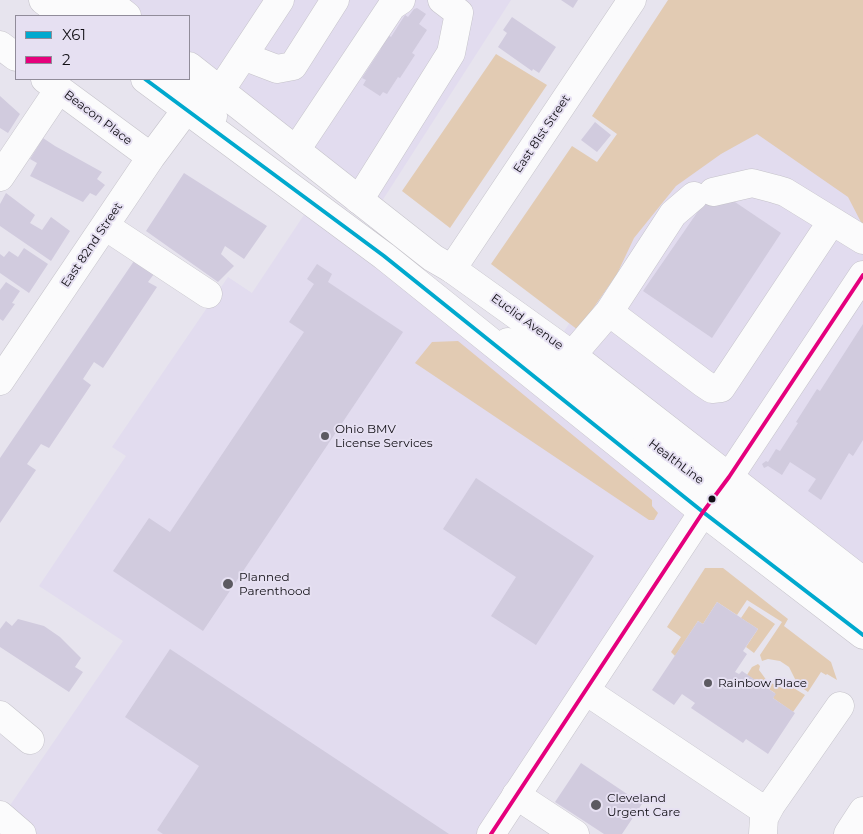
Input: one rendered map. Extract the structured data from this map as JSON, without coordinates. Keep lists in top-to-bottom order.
{
  "streets": {
    "main road": [
      "Beacon Place",
      "East 81st Street",
      "East 82nd Street",
      "Euclid Avenue",
      "HealthLine"
    ]
  },
  "crossings": [
    ["Beacon Place", "East 82nd Street"],
    ["East 81st Street", "Euclid Avenue"],
    ["East 81st Street", "HealthLine"],
    ["East 82nd Street", "Euclid Avenue"],
    ["Euclid Avenue", "HealthLine"]
  ],
  "places": [
    "Ohio BMV License Services",
    "Planned Parenthood",
    "Rainbow Place",
    "Cleveland Urgent Care"
  ],
  "lines": ["transit line X61", "transit line 2"],
  "legend": ["X61", "2"]
}
